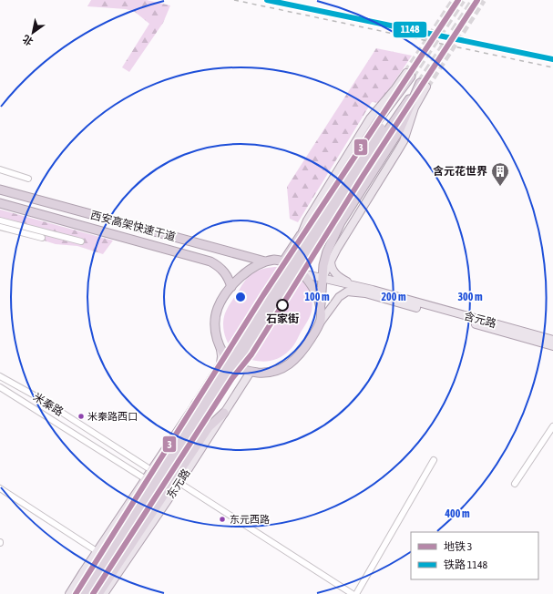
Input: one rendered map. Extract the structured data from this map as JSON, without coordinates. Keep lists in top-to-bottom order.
{
  "streets": {
    "highway": ["西安高架快速干道"],
    "main road": ["含元路", "东元路"],
    "street": ["米秦路"]
  },
  "crossings": [
    ["西安高架快速干道", "含元路"],
    ["西安高架快速干道", "东元路"],
    ["含元路", "东元路"]
  ],
  "places": {
    "building": ["含元花世界"],
    "other": ["石家街", "米秦路西口", "东元西路"]
  },
  "lines": ["metro line 3", "rail line 1148"],
  "legend": ["地铁 3", "铁路 1148"],
  "north": "bottom left",
  "rings": [
    "100 m",
    "200 m",
    "300 m",
    "400 m"
  ]
}
